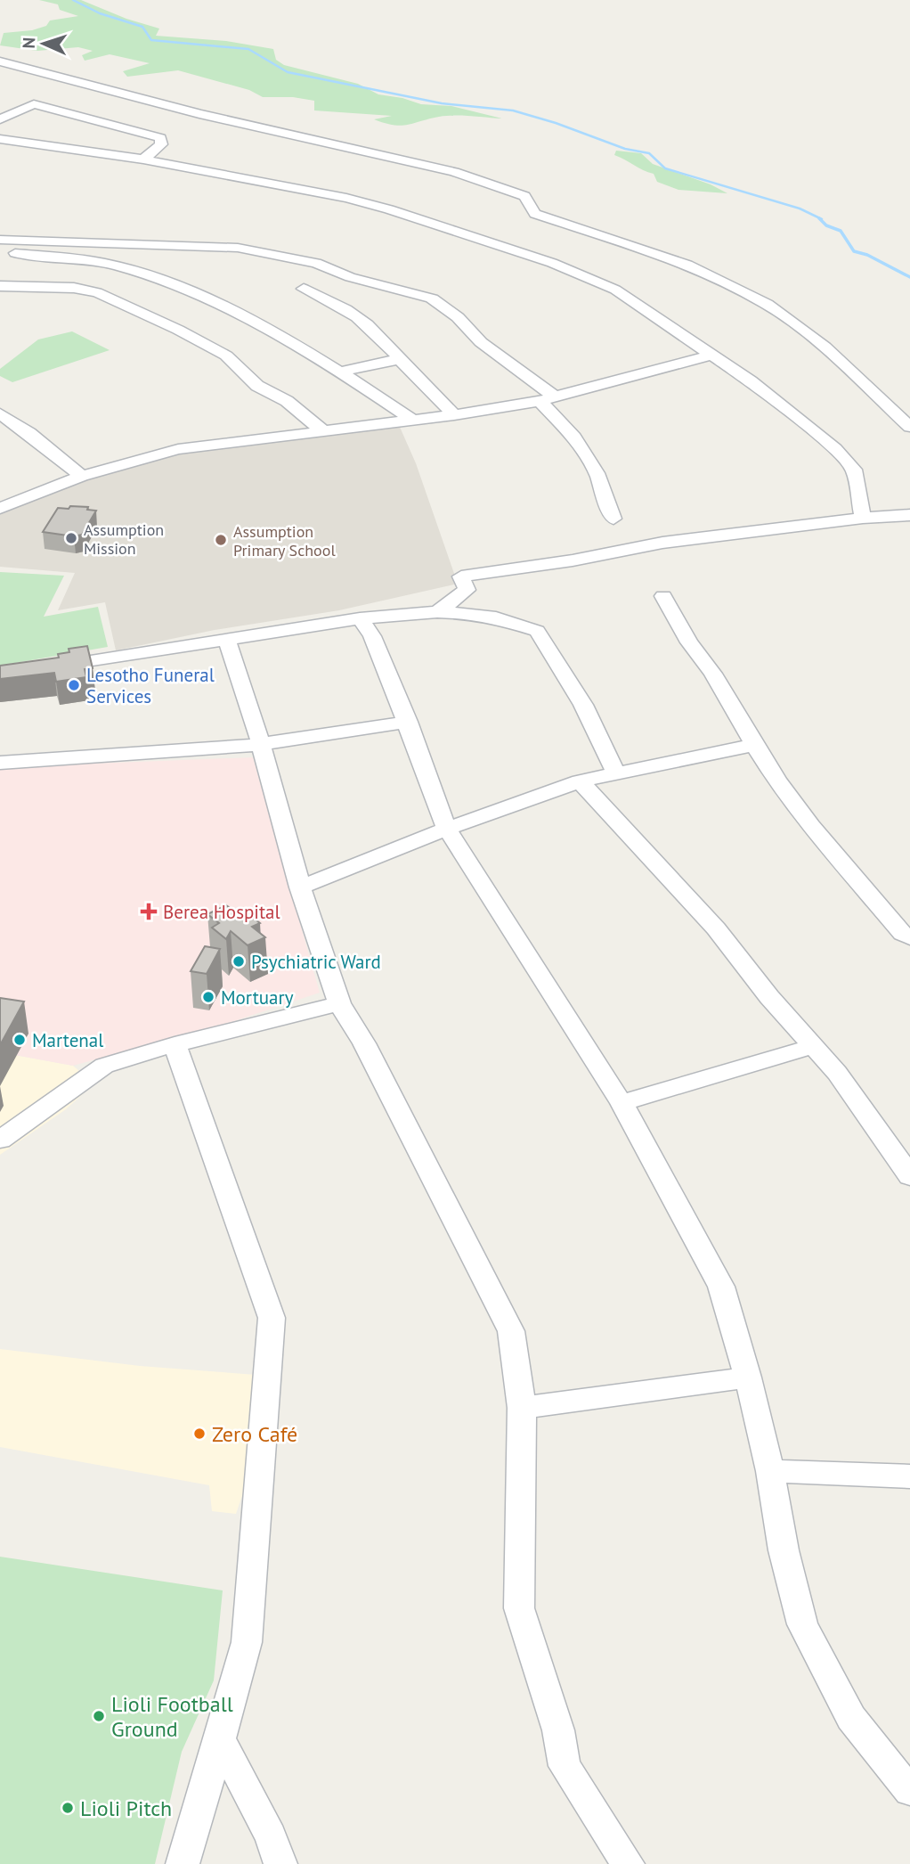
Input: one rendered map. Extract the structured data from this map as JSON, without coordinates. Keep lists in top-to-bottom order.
{
  "places": {
    "other": [
      "Assumption Mission",
      "Assumption Primary School",
      "Lesotho Funeral Services",
      "Psychiatric Ward",
      "Mortuary",
      "Martenal",
      "Zero Café",
      "Lioli Football Ground",
      "Lioli Pitch"
    ],
    "health": ["Berea Hospital"]
  },
  "north": "left"
}
